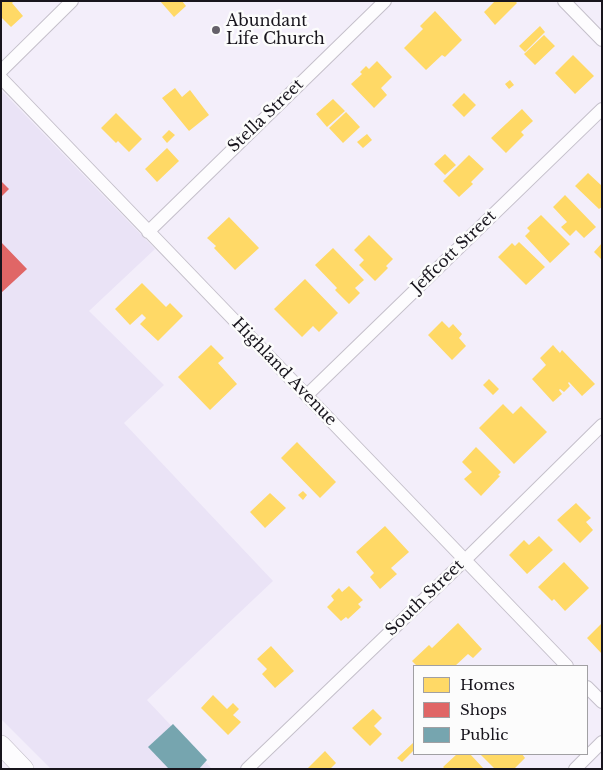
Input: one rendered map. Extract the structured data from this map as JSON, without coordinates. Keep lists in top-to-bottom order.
{
  "streets": {
    "street": [
      "Stella Street",
      "Jeffcott Street",
      "Highland Avenue",
      "South Street"
    ]
  },
  "crossings": [
    ["Stella Street", "Highland Avenue"],
    ["Jeffcott Street", "Highland Avenue"],
    ["Highland Avenue", "South Street"]
  ],
  "places": ["Abundant Life Church"],
  "legend": ["Homes", "Shops", "Public"]
}
